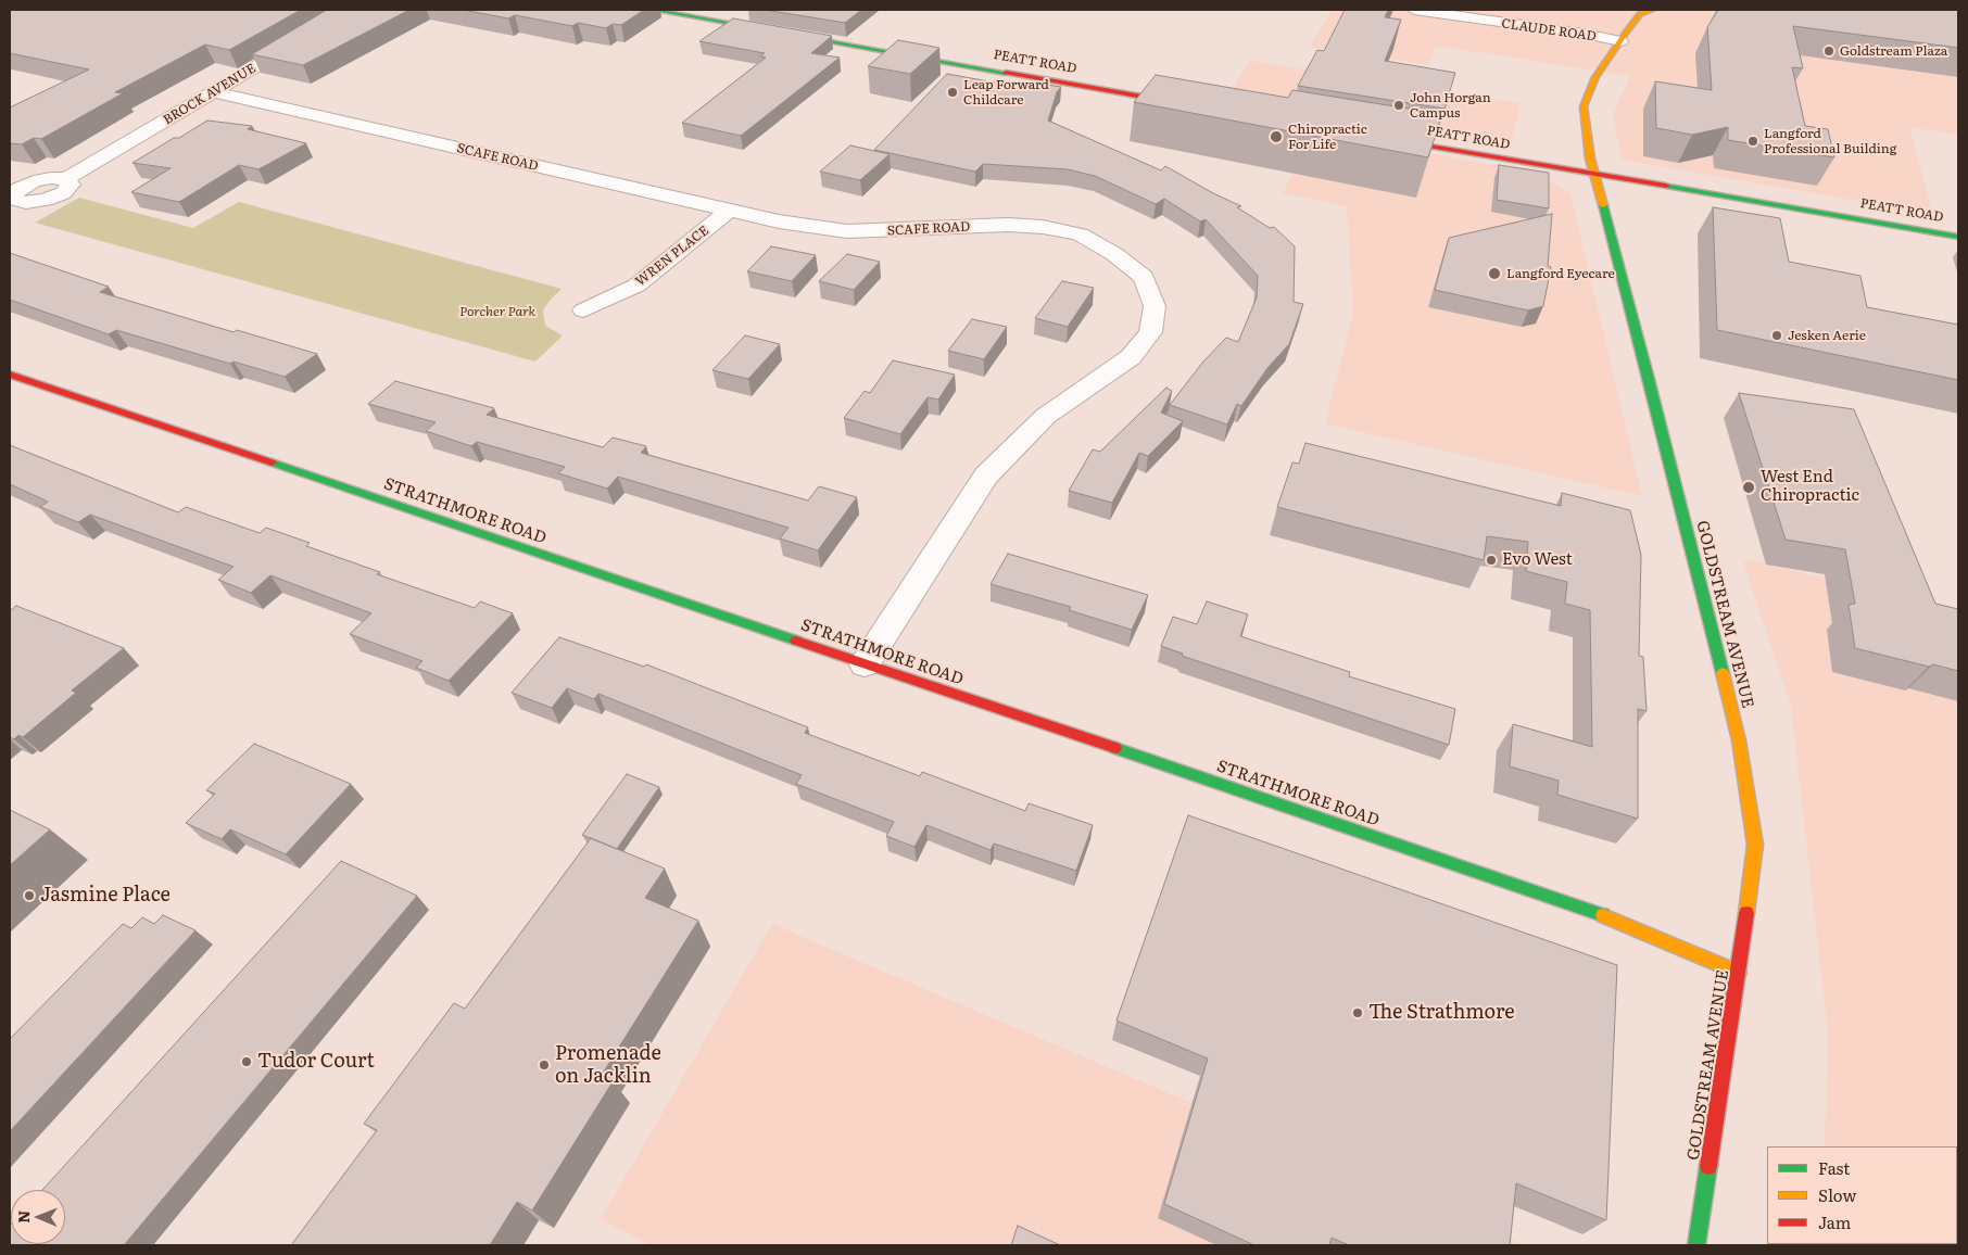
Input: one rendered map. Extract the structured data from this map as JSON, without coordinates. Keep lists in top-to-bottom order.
{
  "streets": {
    "street": [
      "CLAUDE ROAD",
      "PEATT ROAD",
      "BROCK AVENUE",
      "SCAFE ROAD",
      "WREN PLACE",
      "STRATHMORE ROAD",
      "GOLDSTREAM AVENUE"
    ]
  },
  "crossings": [
    ["CLAUDE ROAD", "GOLDSTREAM AVENUE"],
    ["PEATT ROAD", "GOLDSTREAM AVENUE"],
    ["BROCK AVENUE", "SCAFE ROAD"],
    ["SCAFE ROAD", "WREN PLACE"],
    ["SCAFE ROAD", "STRATHMORE ROAD"],
    ["STRATHMORE ROAD", "GOLDSTREAM AVENUE"]
  ],
  "parks": ["Porcher Park"],
  "places": [
    "Goldstream Plaza",
    "Leap Forward Childcare",
    "John Horgan Campus",
    "Chiropractic For Life",
    "Langford Professional Building",
    "Langford Eyecare",
    "Jesken Aerie",
    "West End Chiropractic",
    "Evo West",
    "Jasmine Place",
    "The Strathmore",
    "Tudor Court",
    "Promenade on Jacklin"
  ],
  "legend": ["Fast", "Slow", "Jam"],
  "north": "left"
}
